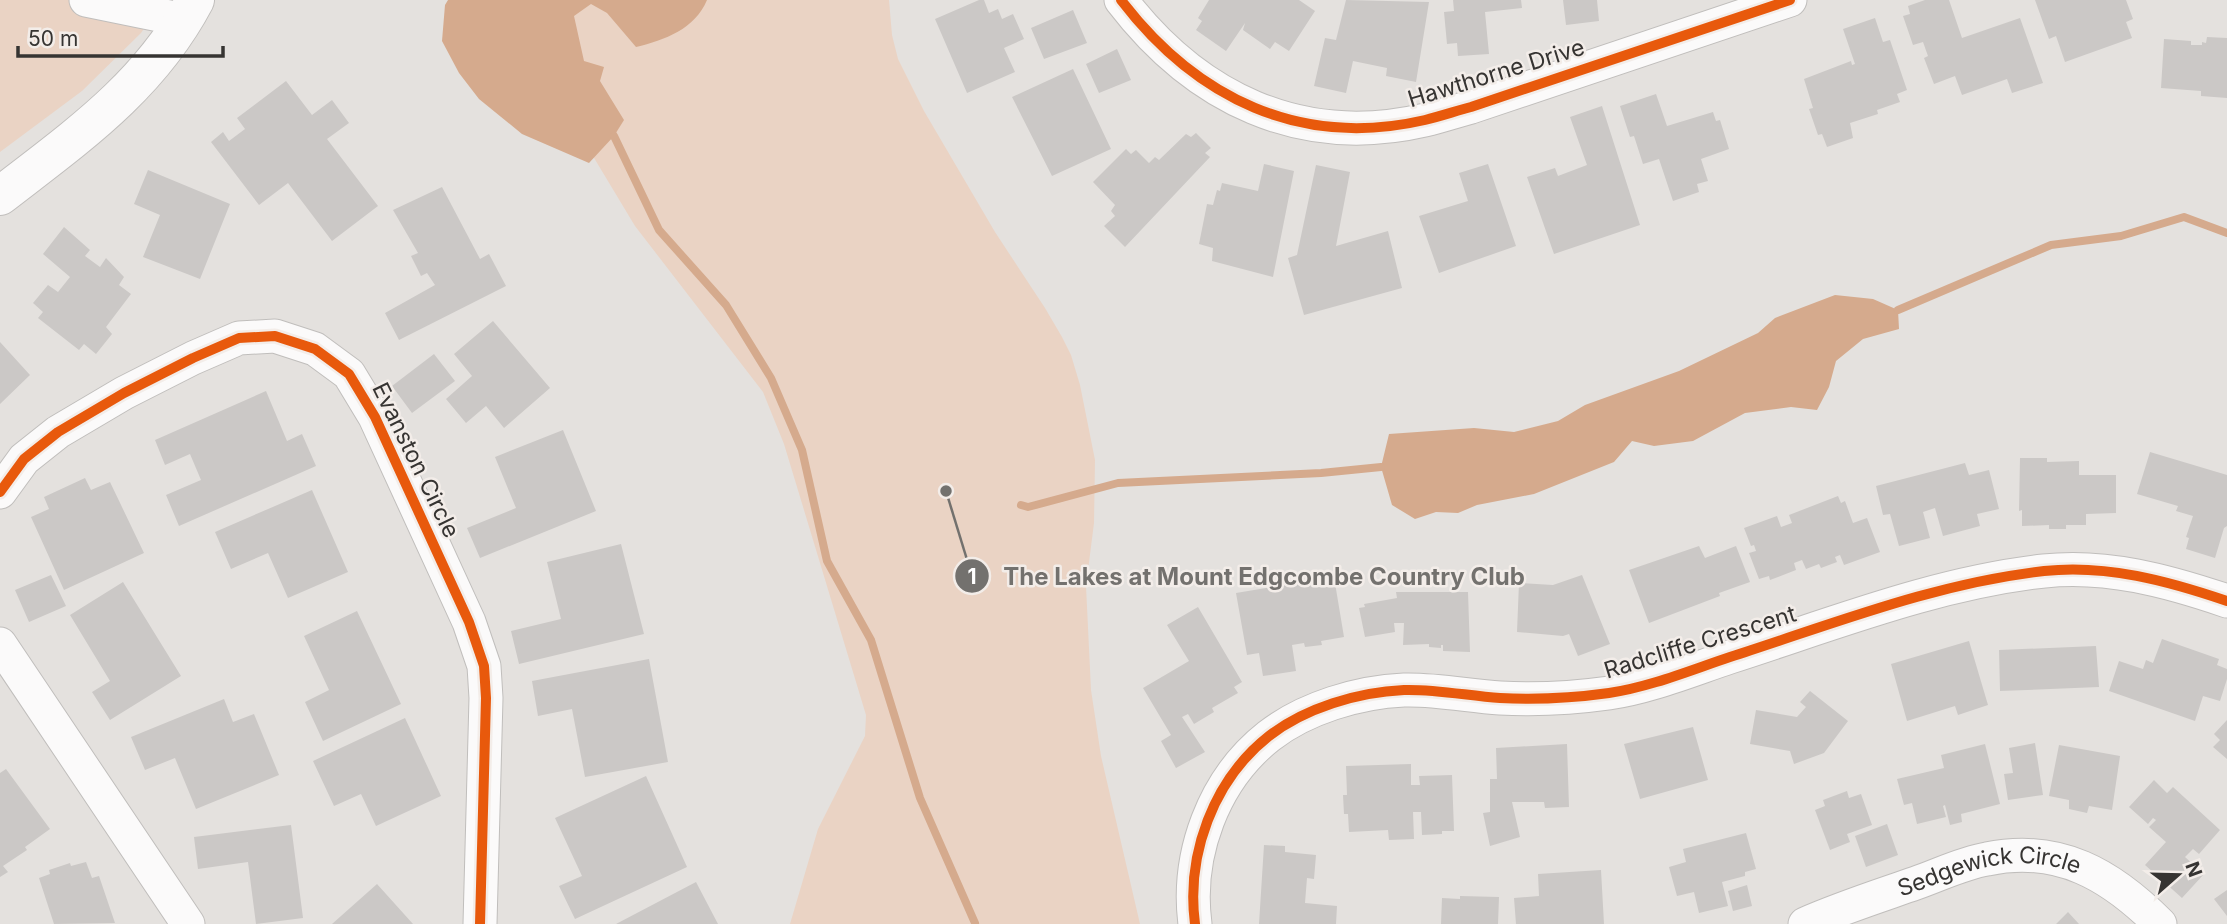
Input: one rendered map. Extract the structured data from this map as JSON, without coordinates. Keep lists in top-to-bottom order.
{
  "streets": {
    "street": [
      "Hawthorne Drive",
      "Evanston Circle",
      "Radcliffe Crescent",
      "Sedgewick Circle"
    ]
  },
  "places": ["The Lakes at Mount Edgcombe Country Club"],
  "scale_bar": "50 m",
  "north": "right"
}
